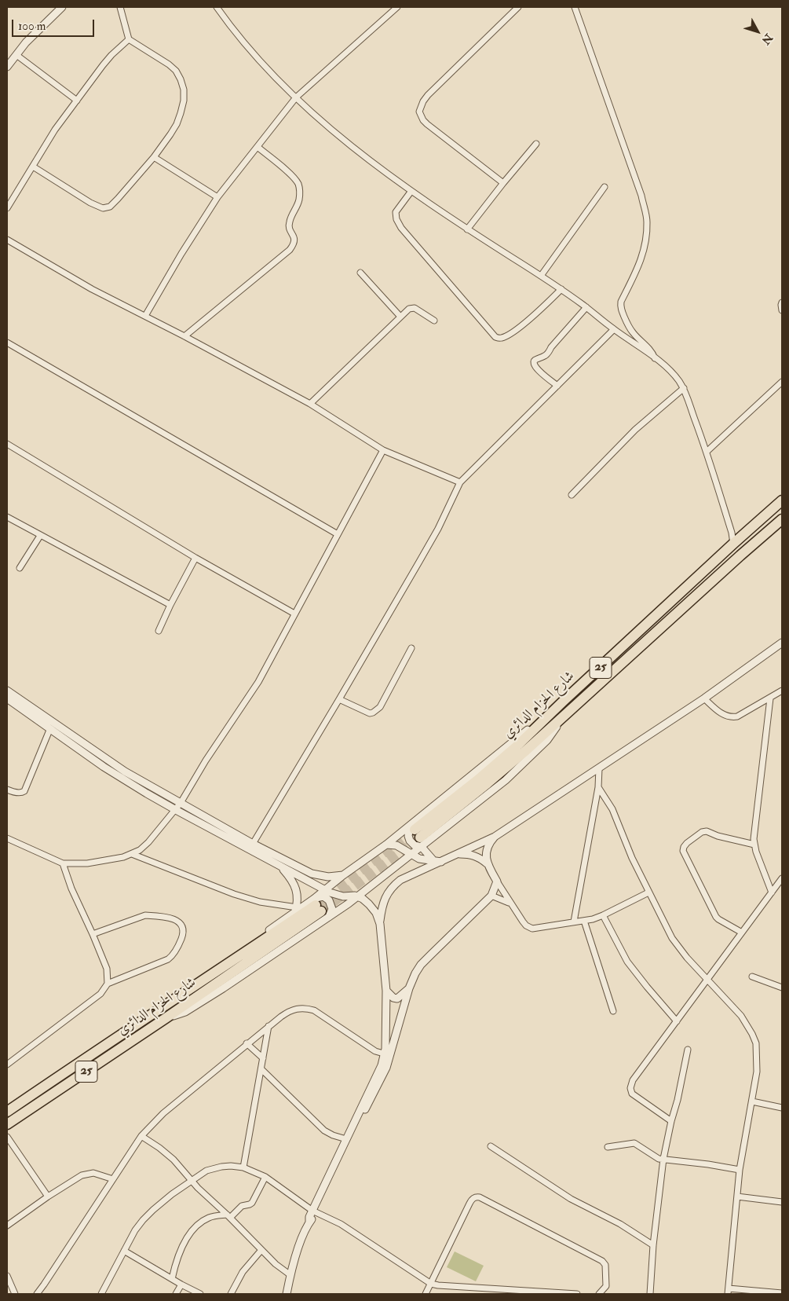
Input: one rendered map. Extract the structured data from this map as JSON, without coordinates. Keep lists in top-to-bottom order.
{
  "streets": {
    "highway": ["25", "شارع الحزام الدائري"]
  },
  "scale_bar": "100 m",
  "north": "bottom right"
}
